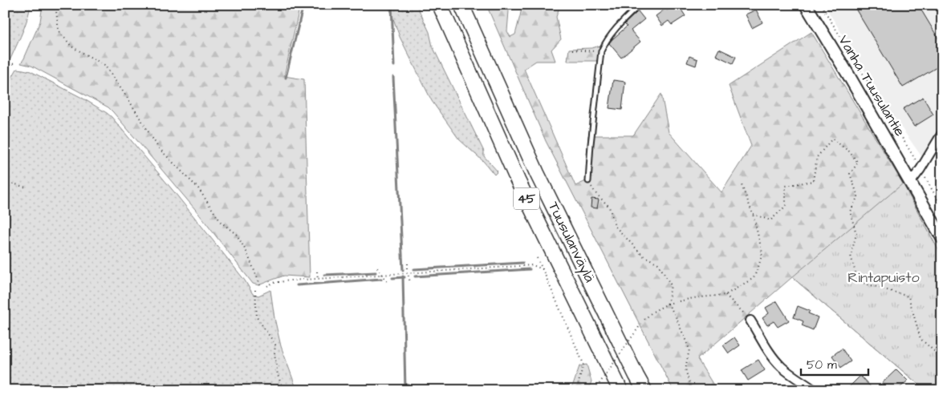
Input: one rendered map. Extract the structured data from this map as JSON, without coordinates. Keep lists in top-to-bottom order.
{
  "streets": {
    "highway": ["45", "Tuusulanväylä"],
    "main road": ["Vanha Tuusulantie"]
  },
  "parks": ["Rintapuisto"],
  "scale_bar": "50 m"
}
